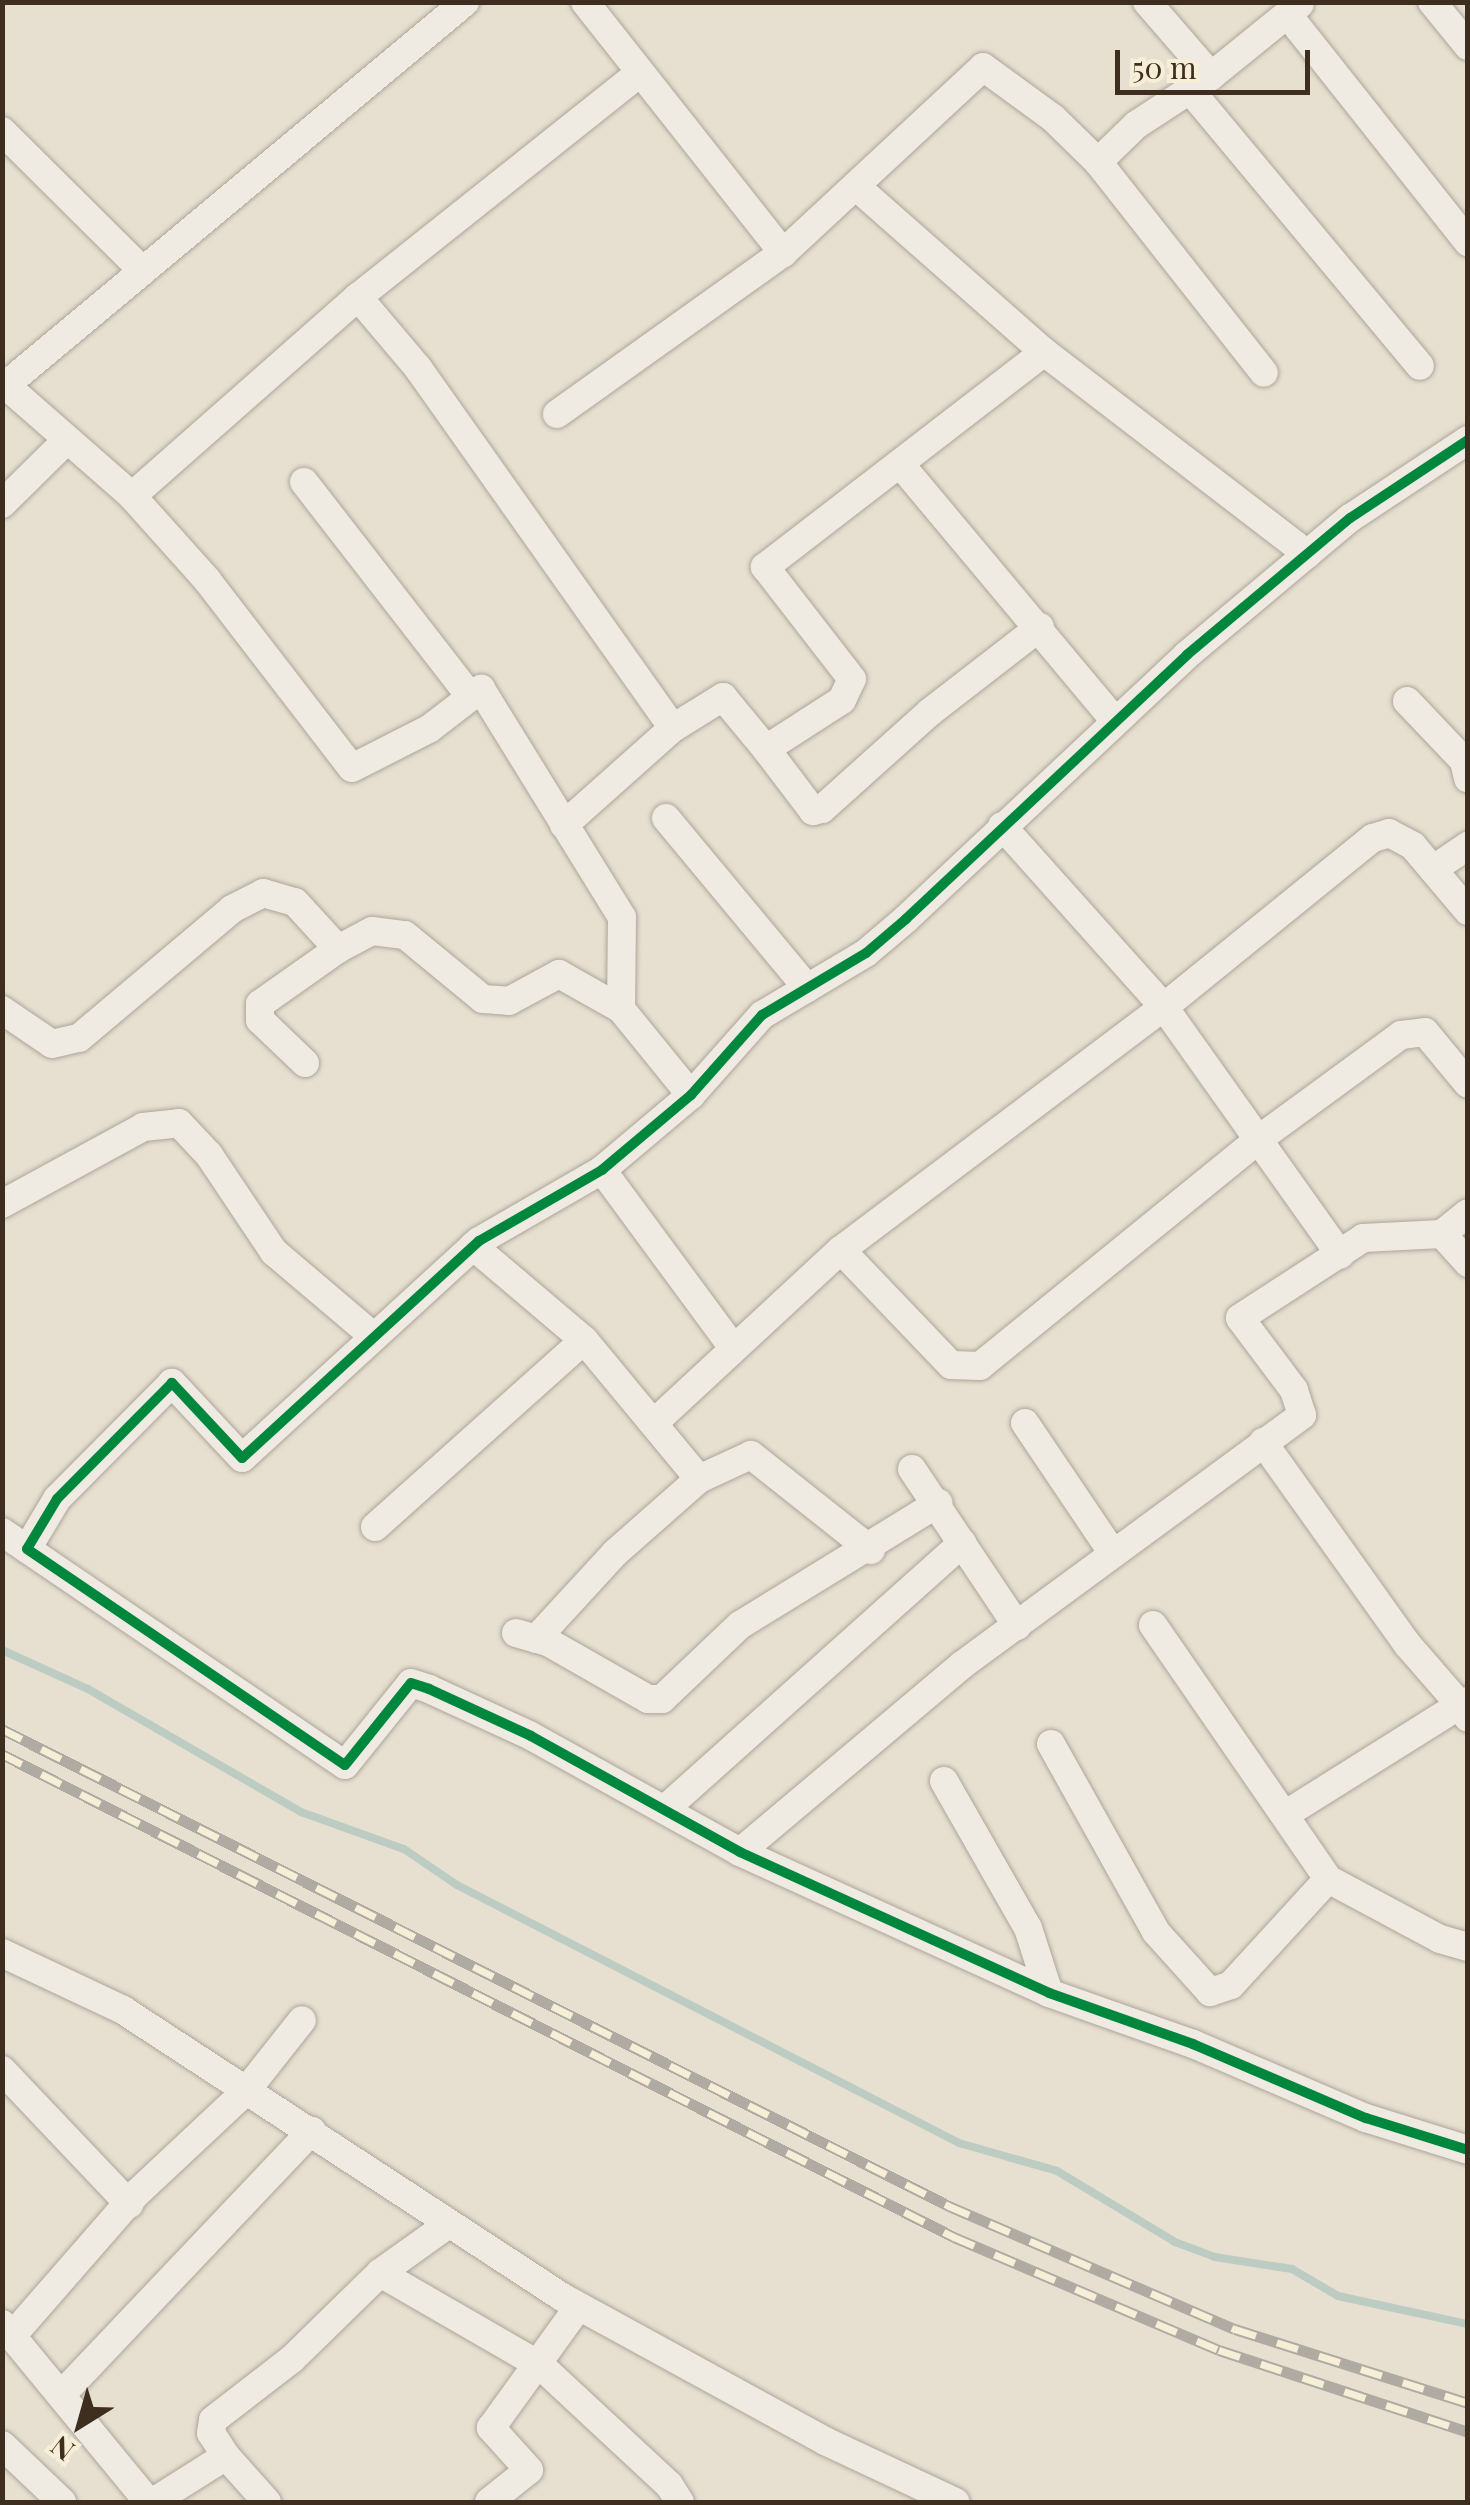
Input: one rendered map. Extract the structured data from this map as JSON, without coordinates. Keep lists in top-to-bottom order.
{
  "scale_bar": "50 m",
  "north": "bottom left"
}
